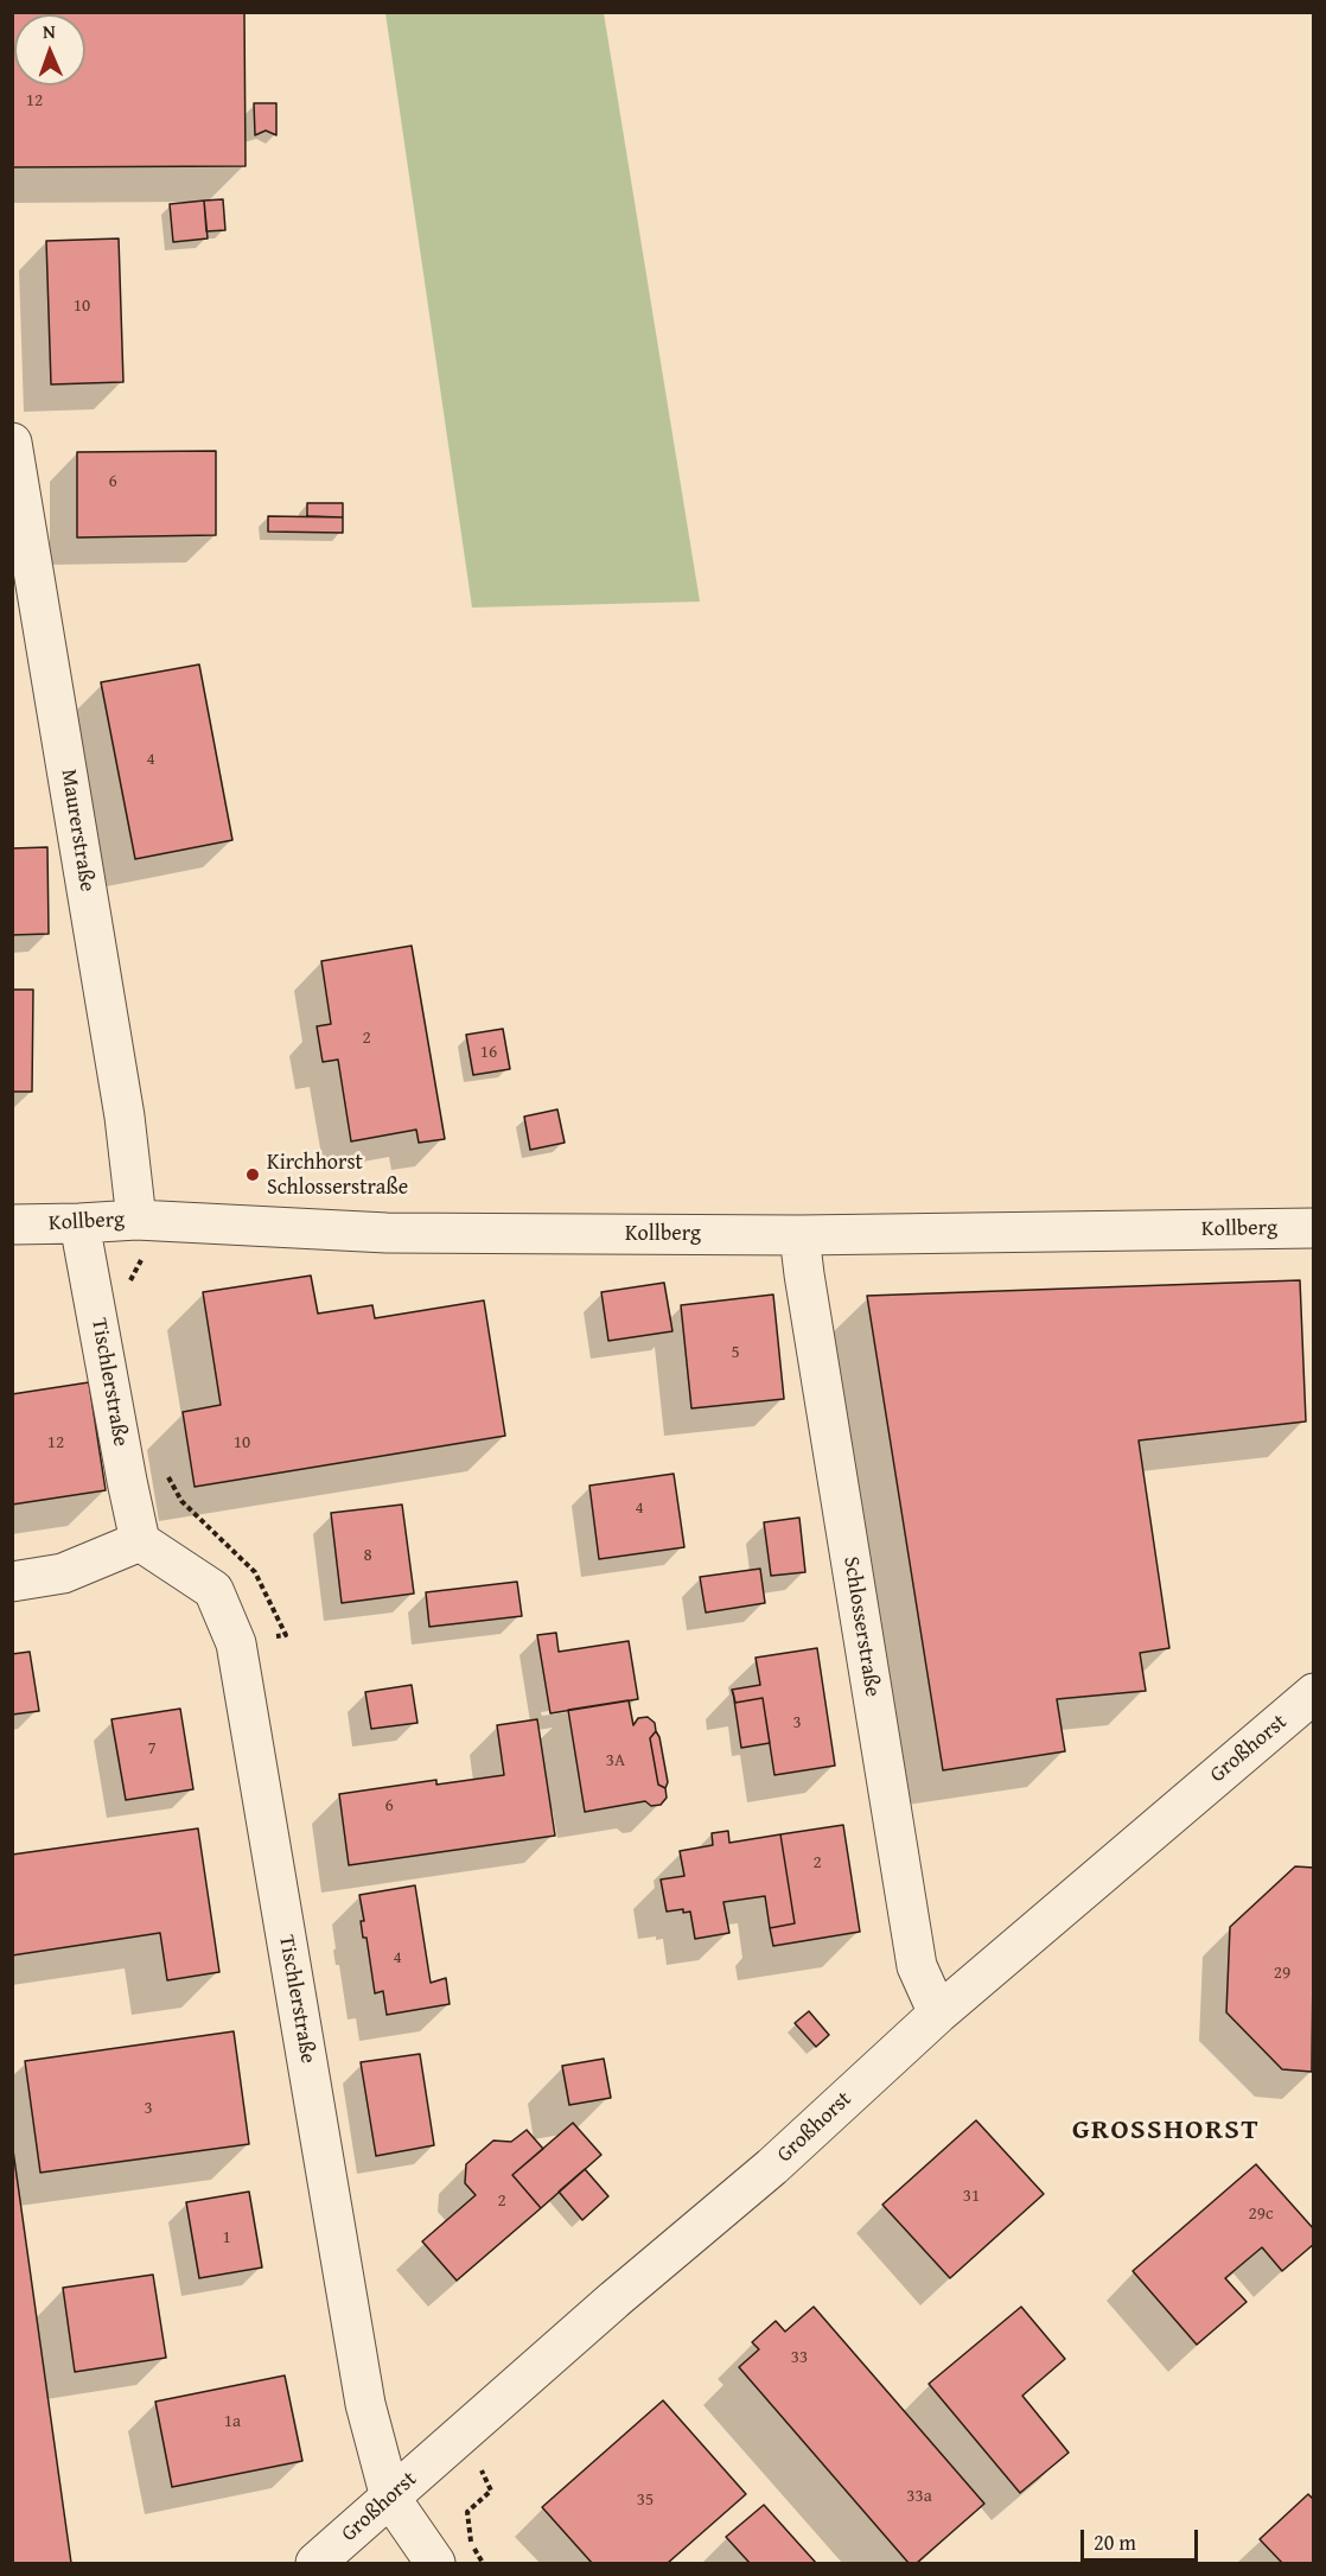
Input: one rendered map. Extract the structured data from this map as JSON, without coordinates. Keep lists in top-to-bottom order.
{
  "streets": {
    "street": [
      "Maurerstraße",
      "Kollberg",
      "Tischlerstraße",
      "Schlosserstraße",
      "Großhorst"
    ]
  },
  "crossings": [
    ["Maurerstraße", "Kollberg"],
    ["Kollberg", "Tischlerstraße"],
    ["Kollberg", "Schlosserstraße"],
    ["Tischlerstraße", "Großhorst"],
    ["Schlosserstraße", "Großhorst"]
  ],
  "districts": ["GROSSHORST"],
  "places": ["Kirchhorst Schlosserstraße"],
  "house_numbers": [
    "12",
    "10",
    "6",
    "4",
    "2",
    "16",
    "5",
    "12",
    "10",
    "4",
    "8",
    "3",
    "7",
    "3A",
    "6",
    "2",
    "4",
    "29",
    "3",
    "31",
    "2",
    "29c",
    "1",
    "33",
    "1a",
    "33a",
    "35"
  ],
  "scale_bar": "20 m",
  "north": "top"
}
